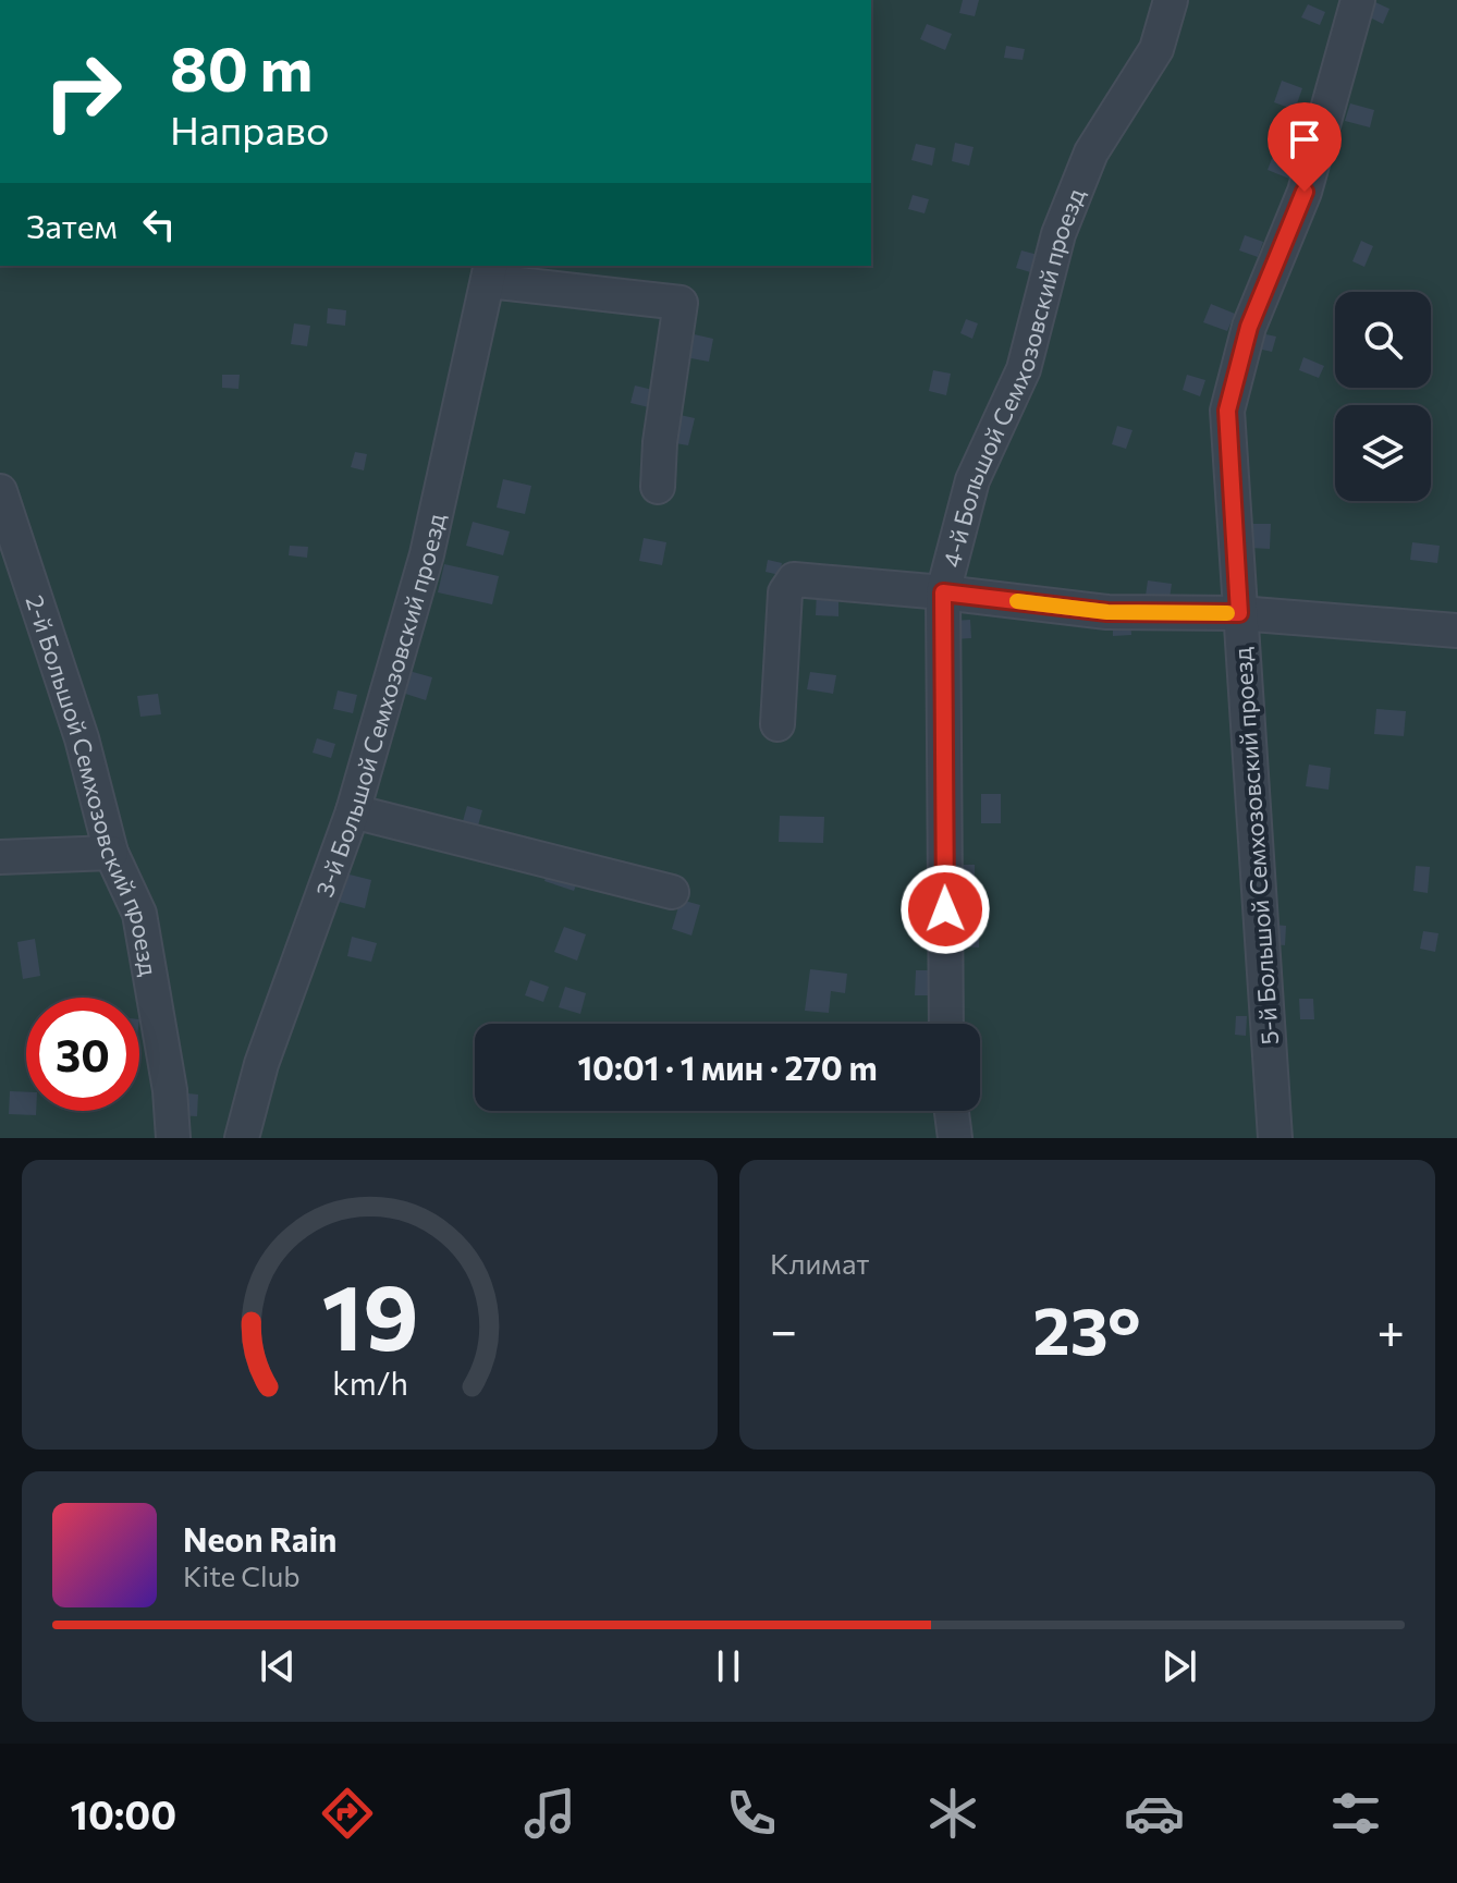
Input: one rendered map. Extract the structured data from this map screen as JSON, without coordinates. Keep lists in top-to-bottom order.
{
  "streets": {
    "street": [
      "4-й Большой Семхозовский проезд",
      "3-й Большой Семхозовский проезд",
      "2-й Большой Семхозовский проезд",
      "5-й Большой Семхозовский проезд"
    ]
  },
  "page": {
    "turn": ["80 m", "Направо"],
    "then": "Затем",
    "limit": "30",
    "trip": "10:01 · 1 мин · 270 m",
    "tile": "Климат",
    "heat": ["−", "23°", "+"],
    "song": ["Neon Rain", "Kite Club"],
    "tabs": "10:00",
    "gauge": ["19", "km/h"]
  }
}
